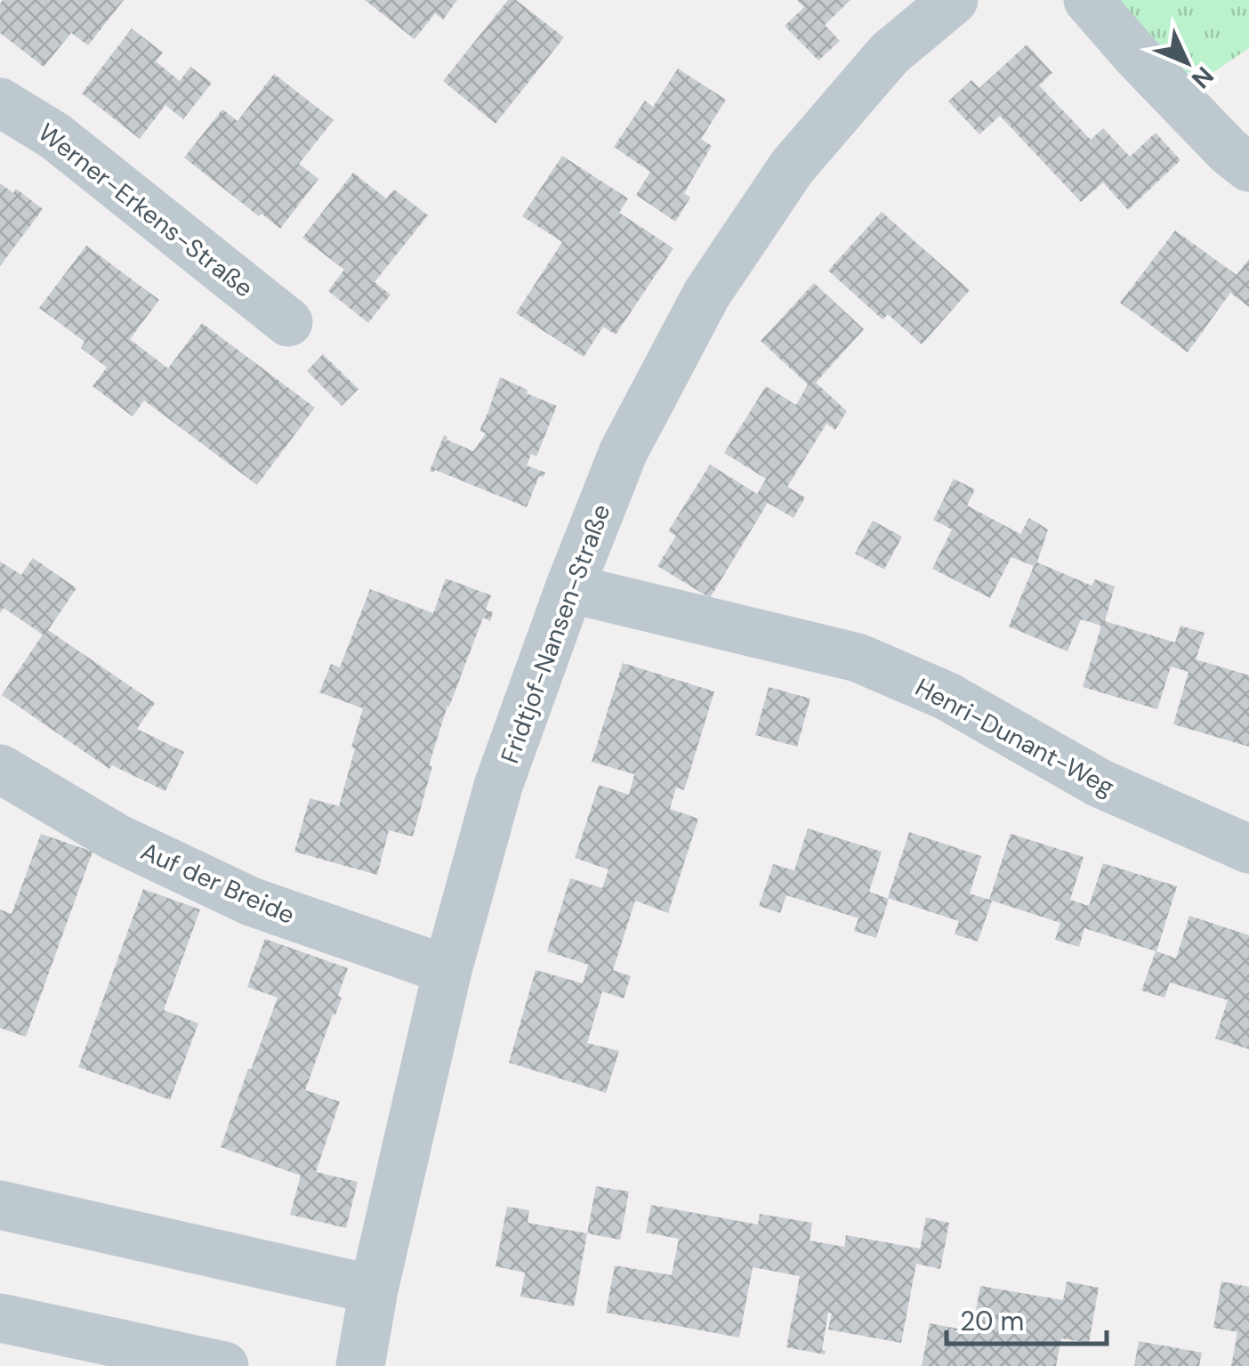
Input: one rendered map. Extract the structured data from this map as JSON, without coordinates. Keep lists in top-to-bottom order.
{
  "streets": {
    "street": [
      "Werner-Erkens-Straße",
      "Fridtjof-Nansen-Straße",
      "Henri-Dunant-Weg",
      "Auf der Breide"
    ]
  },
  "crossings": [
    ["Fridtjof-Nansen-Straße", "Henri-Dunant-Weg"],
    ["Fridtjof-Nansen-Straße", "Auf der Breide"]
  ],
  "scale_bar": "20 m",
  "north": "bottom right"
}
